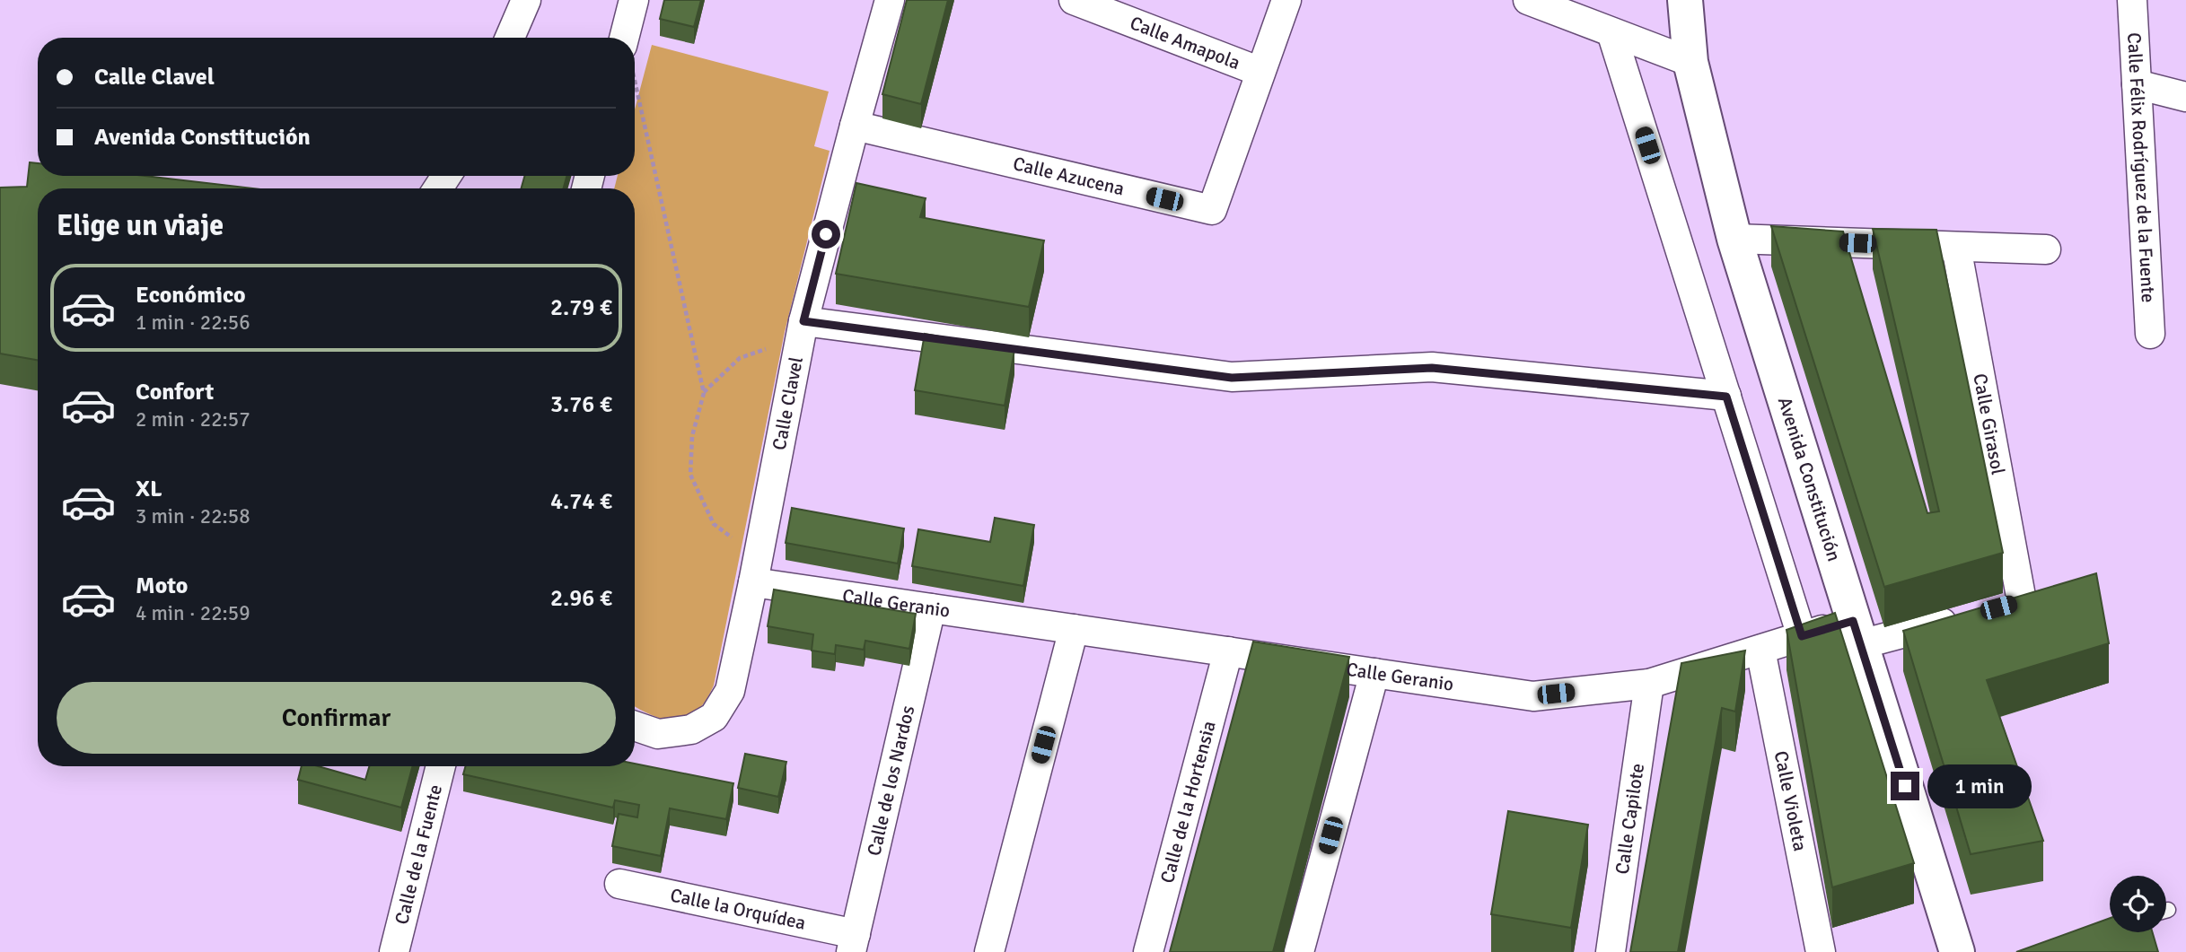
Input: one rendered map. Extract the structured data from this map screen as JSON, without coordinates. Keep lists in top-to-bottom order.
{
  "streets": {
    "street": [
      "Calle Amapola",
      "Calle Félix Rodríguez de la Fuente",
      "Calle Azucena",
      "Calle Clavel",
      "Calle Girasol",
      "Avenida Constitución",
      "Calle Geranio",
      "Calle de los Nardos",
      "Calle Violeta",
      "Calle de la Hortensia",
      "Calle Capilote",
      "Calle de la Fuente",
      "Calle la Orquídea"
    ]
  },
  "crossings": [
    ["Calle Amapola", "Calle Azucena"],
    ["Calle Azucena", "Calle Clavel"],
    ["Calle Clavel", "Calle Geranio"],
    ["Avenida Constitución", "Calle Geranio"],
    ["Calle Geranio", "Calle de los Nardos"],
    ["Calle Geranio", "Calle Violeta"],
    ["Calle Geranio", "Calle de la Hortensia"],
    ["Calle Geranio", "Calle Capilote"],
    ["Calle de los Nardos", "Calle la Orquídea"]
  ],
  "page": {
    "banner": ["Calle Clavel", "Avenida Constitución"],
    "heading": "Elige un viaje",
    "list": [
      {
        "name": "Económico",
        "note": "1 min · 22:56",
        "value": "2.79 €"
      },
      {
        "name": "Confort",
        "note": "2 min · 22:57",
        "value": "3.76 €"
      },
      {
        "name": "XL",
        "note": "3 min · 22:58",
        "value": "4.74 €"
      },
      {
        "name": "Moto",
        "note": "4 min · 22:59",
        "value": "2.96 €"
      }
    ],
    "buttons": "Confirmar",
    "bubble": "1 min"
  }
}
